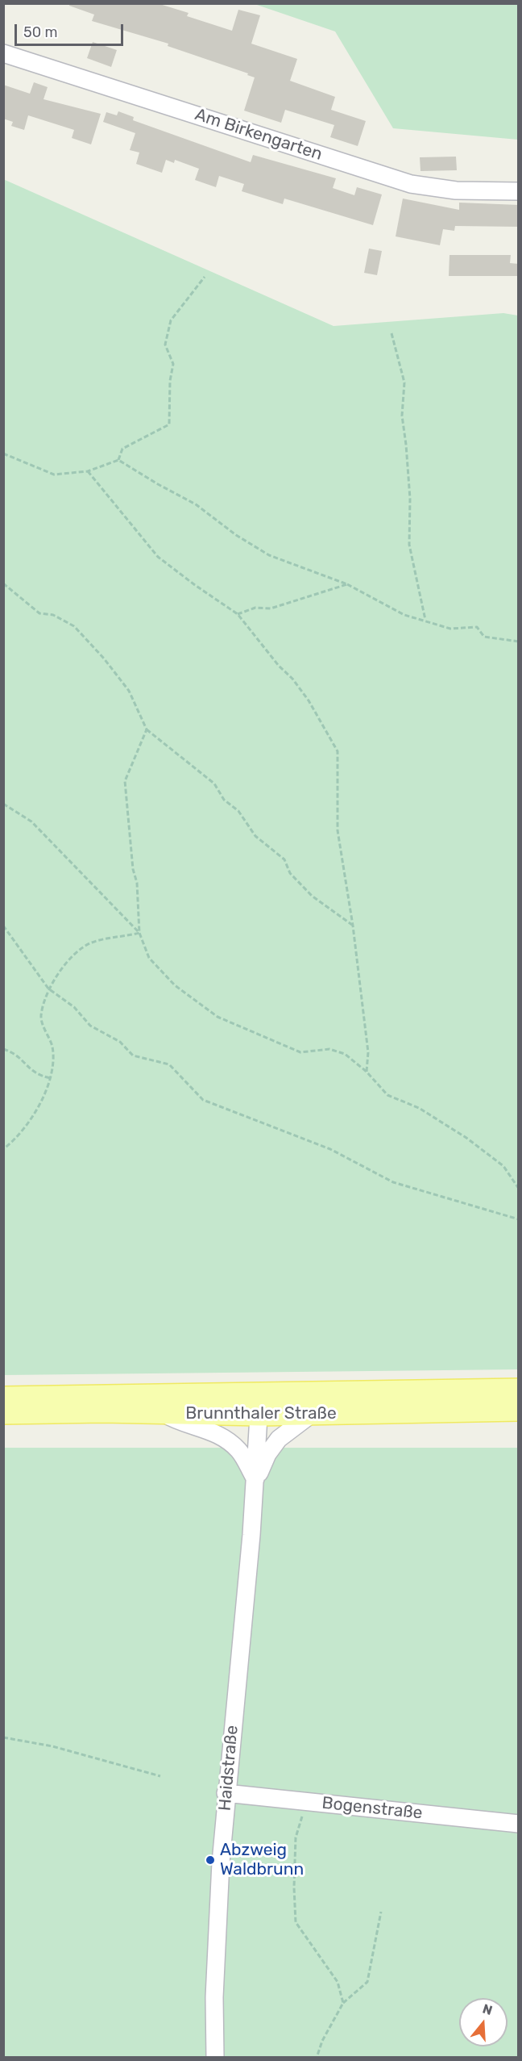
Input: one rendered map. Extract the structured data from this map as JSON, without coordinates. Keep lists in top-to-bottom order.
{
  "streets": {
    "main road": ["Brunnthaler Straße"],
    "street": ["Am Birkengarten", "Haidstraße", "Bogenstraße"]
  },
  "crossings": [
    ["Brunnthaler Straße", "Haidstraße"],
    ["Haidstraße", "Bogenstraße"]
  ],
  "places": ["Abzweig Waldbrunn"],
  "scale_bar": "50 m",
  "north": "top"
}
